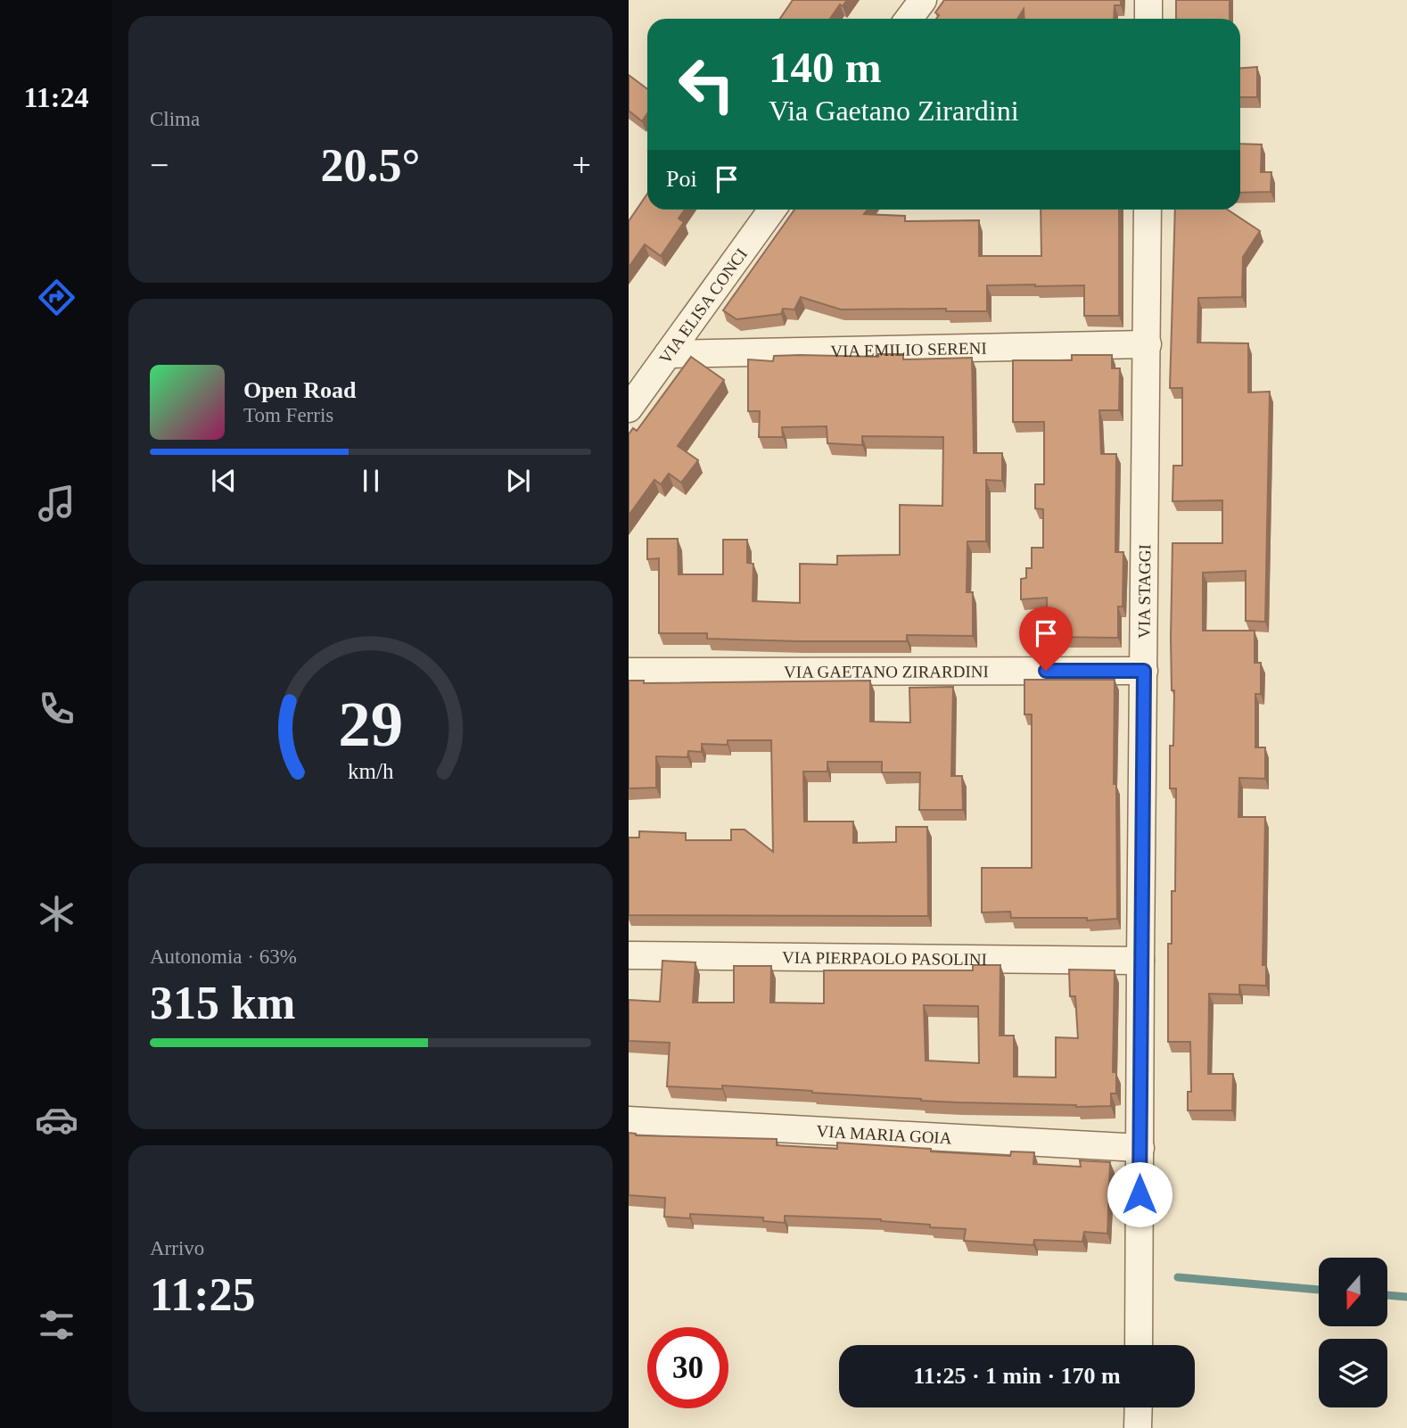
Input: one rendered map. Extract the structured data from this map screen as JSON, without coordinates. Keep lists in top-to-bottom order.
{
  "streets": {
    "street": [
      "VIA ELISA CONCI",
      "VIA EMILIO SERENI",
      "VIA STAGGI",
      "VIA GAETANO ZIRARDINI",
      "VIA PIERPAOLO PASOLINI",
      "VIA MARIA GOIA"
    ]
  },
  "crossings": [
    ["VIA ELISA CONCI", "VIA EMILIO SERENI"],
    ["VIA EMILIO SERENI", "VIA STAGGI"],
    ["VIA STAGGI", "VIA GAETANO ZIRARDINI"],
    ["VIA STAGGI", "VIA PIERPAOLO PASOLINI"],
    ["VIA STAGGI", "VIA MARIA GOIA"]
  ],
  "north": "bottom",
  "page": {
    "tabs": "11:24",
    "tile": [
      "Clima",
      ["Autonomia · 63%", "315 km"],
      ["Arrivo", "11:25"]
    ],
    "turn": ["140 m", "Via Gaetano Zirardini"],
    "heat": ["−", "20.5°", "+"],
    "then": "Poi",
    "song": ["Open Road", "Tom Ferris"],
    "limit": "30",
    "trip": "11:25 · 1 min · 170 m",
    "gauge": ["29", "km/h"]
  }
}
